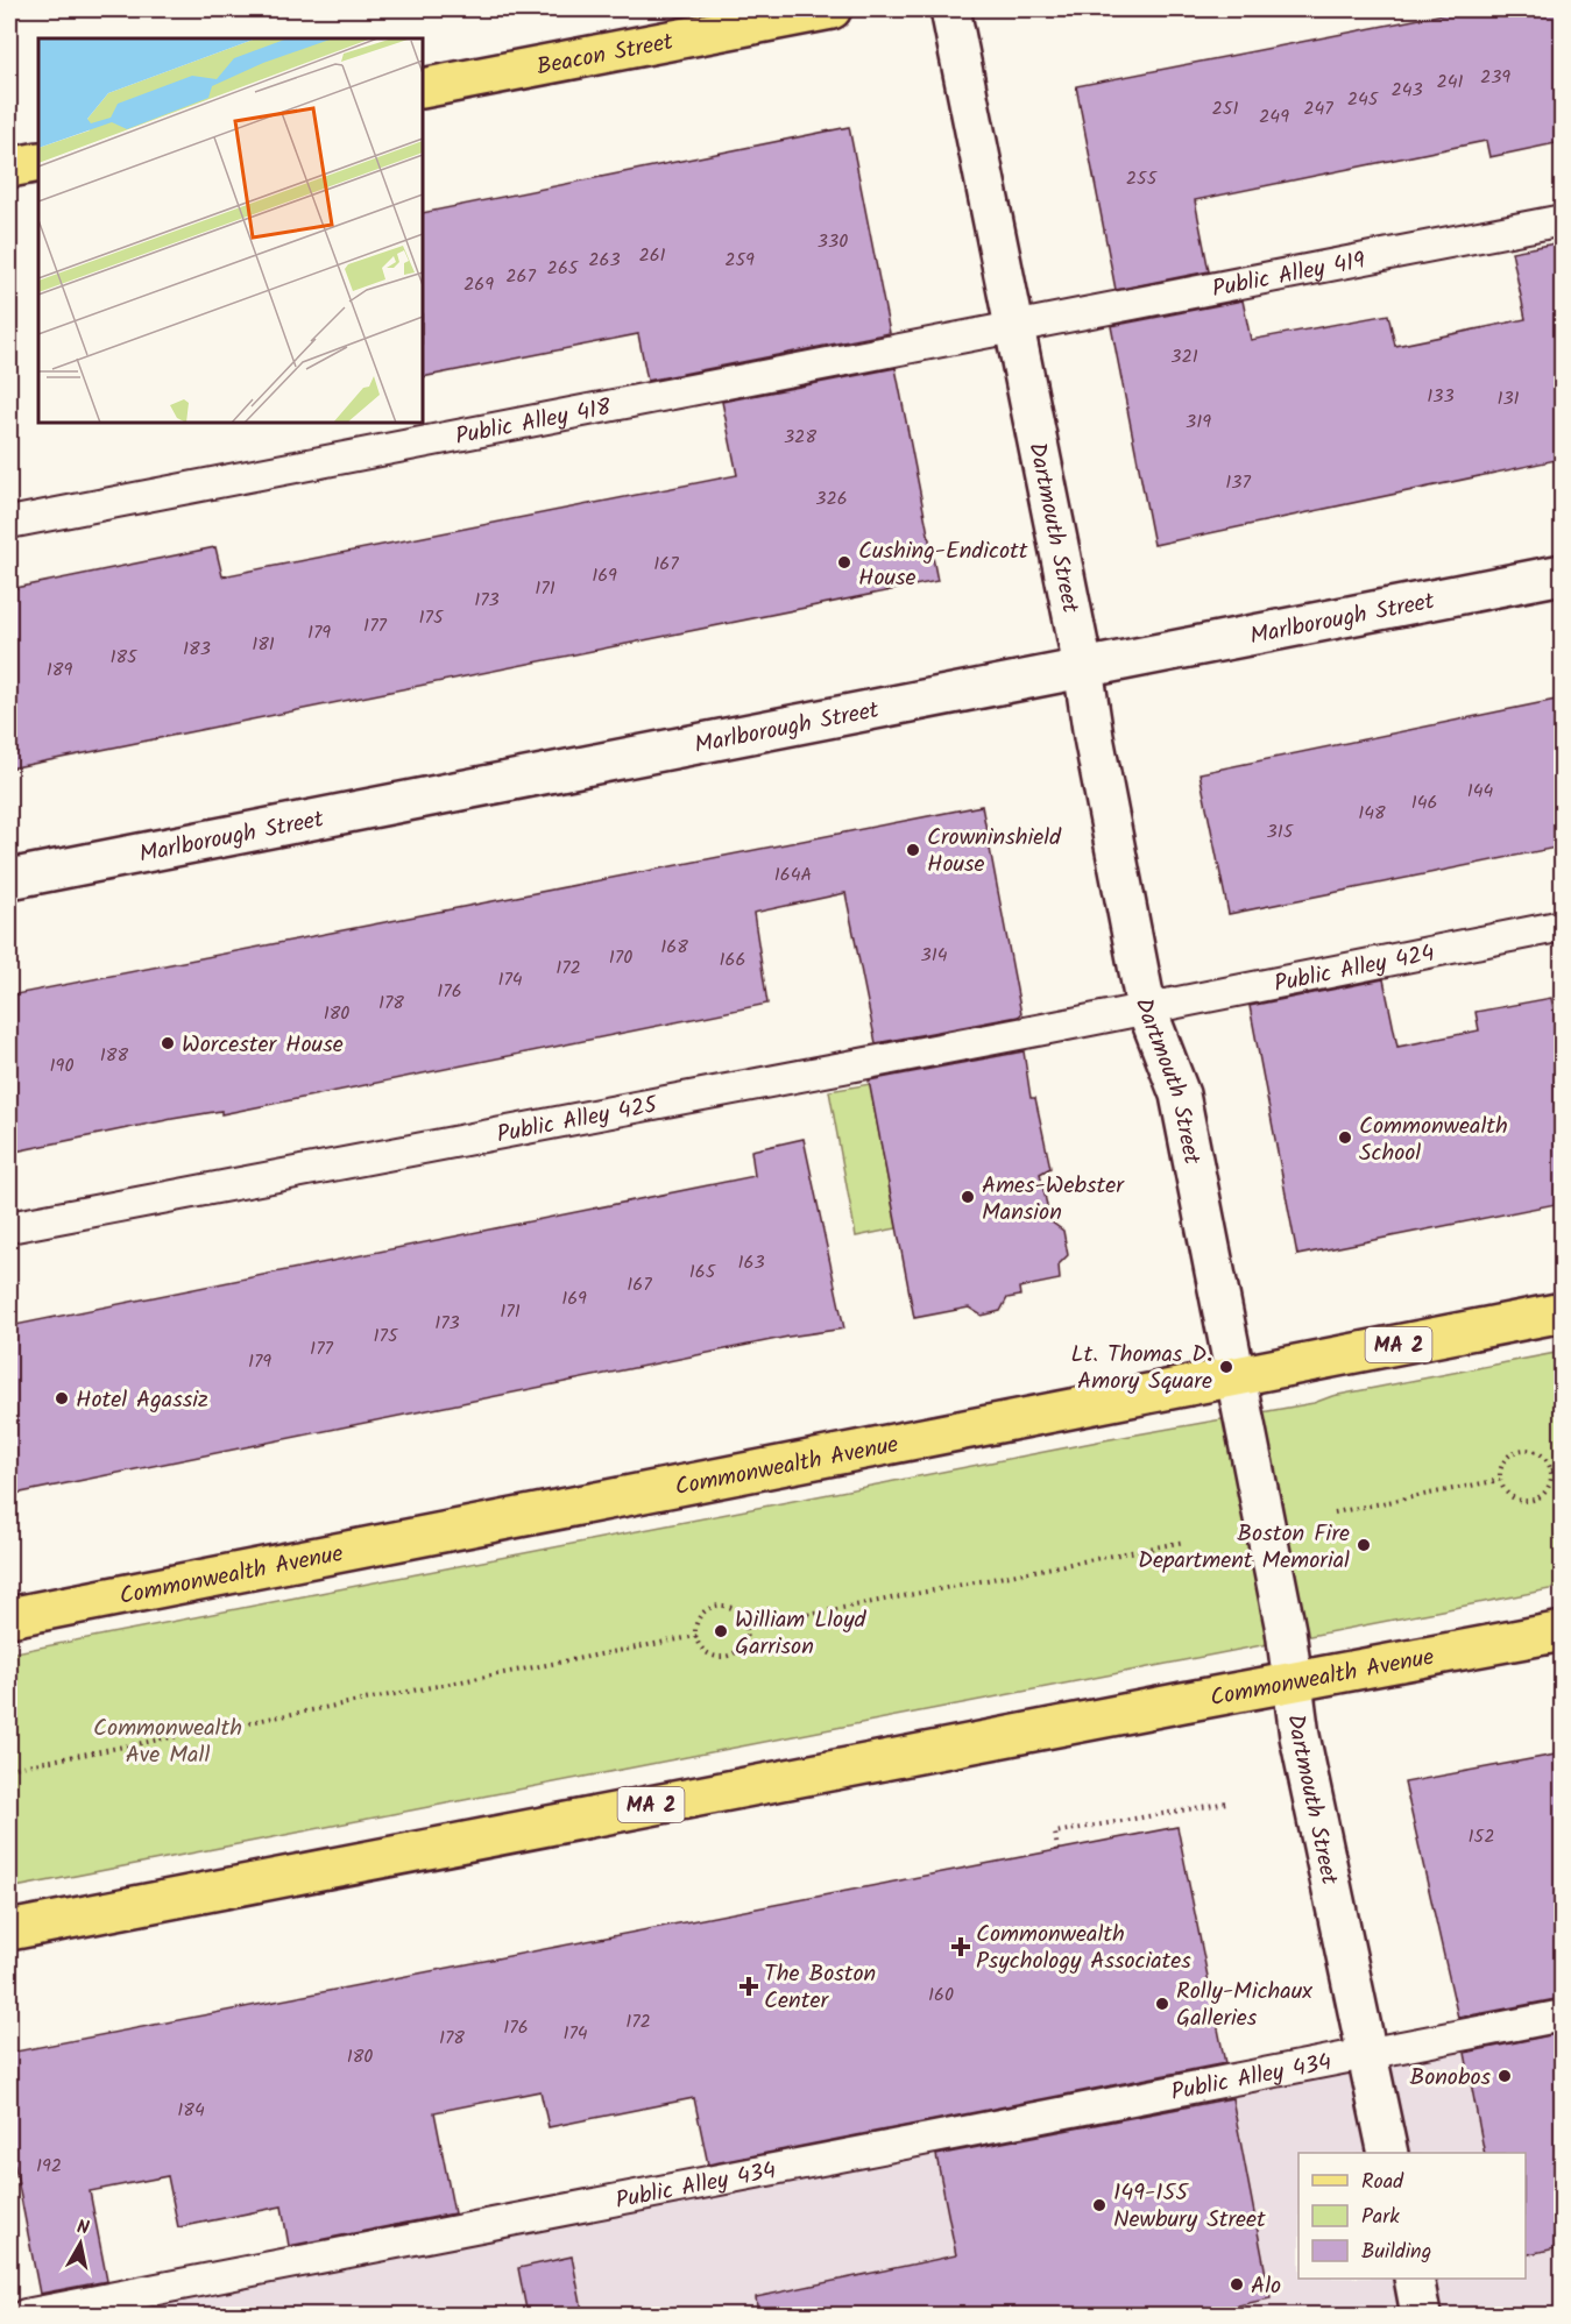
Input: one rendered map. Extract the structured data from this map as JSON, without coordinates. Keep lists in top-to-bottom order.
{
  "streets": {
    "main road": [
      "Beacon Street",
      "Dartmouth Street",
      "Marlborough Street",
      "MA 2",
      "Commonwealth Avenue"
    ],
    "lane": [
      "Public Alley 419",
      "Public Alley 418",
      "Public Alley 424",
      "Public Alley 425",
      "Public Alley 434"
    ]
  },
  "crossings": [
    ["Public Alley 419", "Public Alley 418"],
    ["Public Alley 419", "Dartmouth Street"],
    ["Public Alley 418", "Dartmouth Street"],
    ["Dartmouth Street", "Marlborough Street"],
    ["Dartmouth Street", "Public Alley 424"],
    ["Dartmouth Street", "Public Alley 425"],
    ["Dartmouth Street", "Commonwealth Avenue"],
    ["Dartmouth Street", "Public Alley 434"],
    ["Public Alley 424", "Public Alley 425"]
  ],
  "parks": ["Commonwealth Ave Mall"],
  "places": {
    "other": [
      "Cushing-Endicott House",
      "Crowninshield House",
      "Worcester House",
      "Commonwealth School",
      "Ames-Webster Mansion",
      "Lt. Thomas D. Amory Square",
      "Hotel Agassiz",
      "Boston Fire Department Memorial",
      "William Lloyd Garrison",
      "Rolly-Michaux Galleries",
      "Bonobos",
      "149-155 Newbury Street",
      "Alo"
    ],
    "health": ["Commonwealth Psychology Associates", "The Boston Center"]
  },
  "house_numbers": [
    "239",
    "241",
    "243",
    "245",
    "251",
    "247",
    "249",
    "255",
    "330",
    "261",
    "263",
    "259",
    "265",
    "267",
    "269",
    "321",
    "133",
    "131",
    "319",
    "328",
    "137",
    "326",
    "167",
    "169",
    "171",
    "173",
    "175",
    "177",
    "179",
    "181",
    "183",
    "185",
    "189",
    "144",
    "146",
    "148",
    "315",
    "164A",
    "168",
    "314",
    "170",
    "166",
    "172",
    "174",
    "176",
    "178",
    "180",
    "188",
    "190",
    "163",
    "165",
    "167",
    "169",
    "171",
    "173",
    "175",
    "177",
    "179",
    "152",
    "160",
    "172",
    "176",
    "174",
    "178",
    "180",
    "184",
    "192"
  ],
  "legend": ["Road", "Park", "Building"],
  "north": "top"
}
